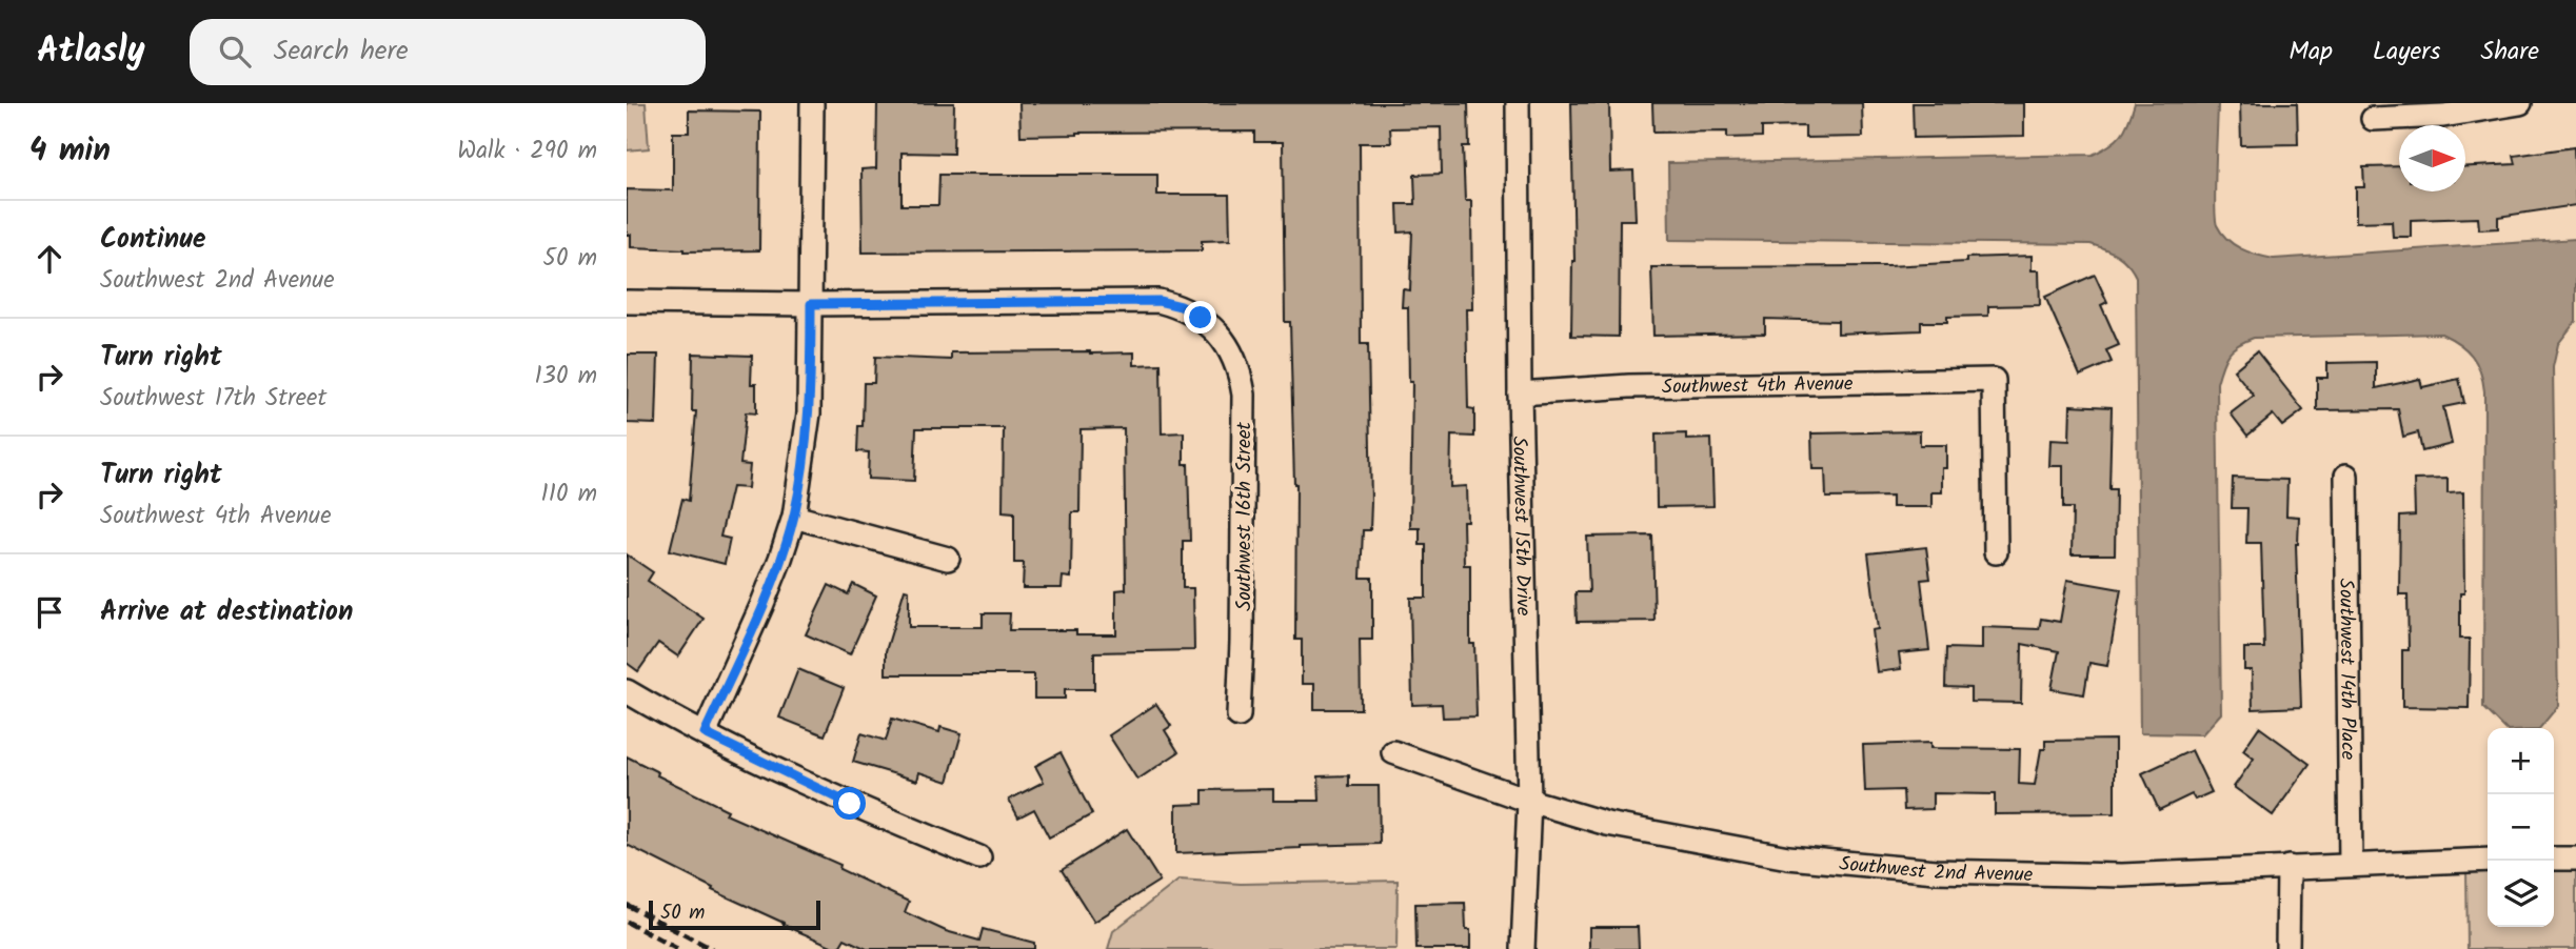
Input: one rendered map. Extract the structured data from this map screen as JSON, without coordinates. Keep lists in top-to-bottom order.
{
  "streets": {
    "street": [
      "Southwest 4th Avenue",
      "Southwest 16th Street",
      "Southwest 15th Drive",
      "Southwest 14th Place",
      "Southwest 2nd Avenue"
    ]
  },
  "crossings": [
    ["Southwest 4th Avenue", "Southwest 15th Drive"],
    ["Southwest 15th Drive", "Southwest 2nd Avenue"],
    ["Southwest 14th Place", "Southwest 2nd Avenue"]
  ],
  "scale_bar": "50 m",
  "north": "right",
  "page": {
    "header": "Atlasly",
    "search": "Search here",
    "nav": ["Map", "Layers", "Share"],
    "heading": ["4 min", "Walk · 290 m"],
    "list": [
      ["Continue", "Southwest 2nd Avenue", "50 m"],
      ["Turn right", "Southwest 17th Street", "130 m"],
      ["Turn right", "Southwest 4th Avenue", "110 m"],
      "Arrive at destination"
    ],
    "map_buttons": ["+", "−"],
    "scale": "50 m"
  }
}
